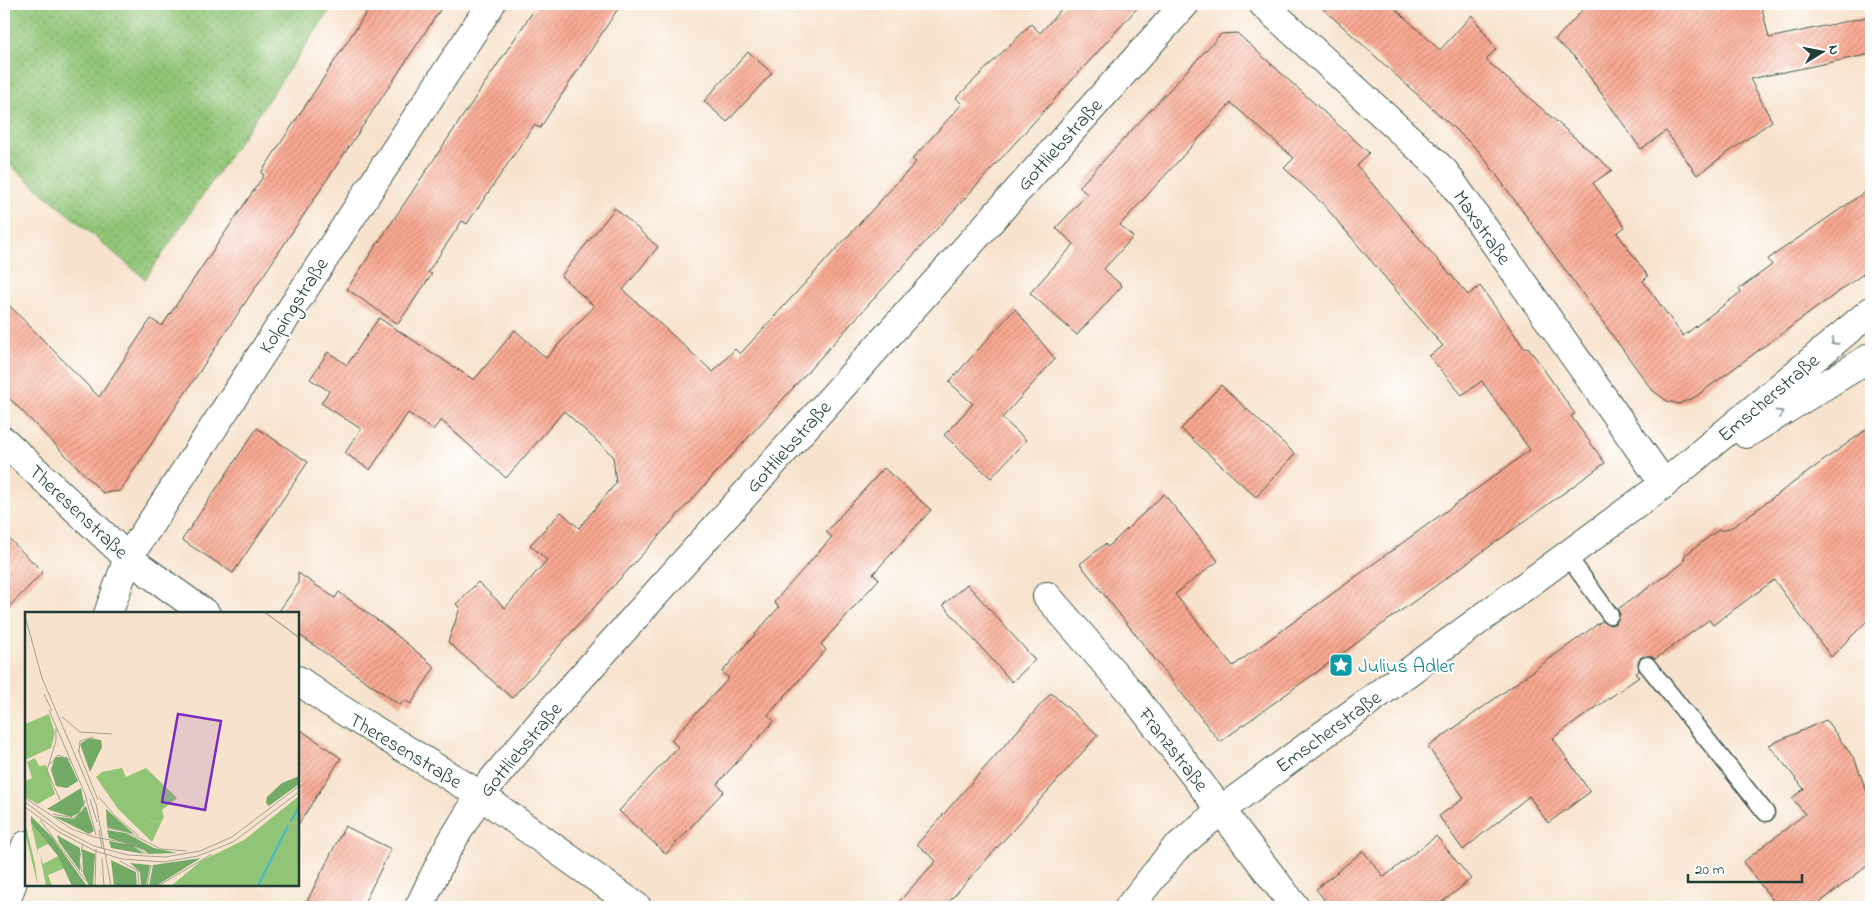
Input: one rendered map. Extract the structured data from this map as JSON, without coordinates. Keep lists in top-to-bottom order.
{
  "streets": {
    "street": [
      "Gottliebstraße",
      "Maxstraße",
      "Kolpingstraße",
      "Emscherstraße",
      "Theresenstraße",
      "Franzstraße"
    ]
  },
  "crossings": [
    ["Gottliebstraße", "Theresenstraße"],
    ["Maxstraße", "Emscherstraße"],
    ["Kolpingstraße", "Theresenstraße"],
    ["Emscherstraße", "Franzstraße"]
  ],
  "places": {
    "place": ["Julius Adler"]
  },
  "scale_bar": "20 m",
  "north": "right"
}
